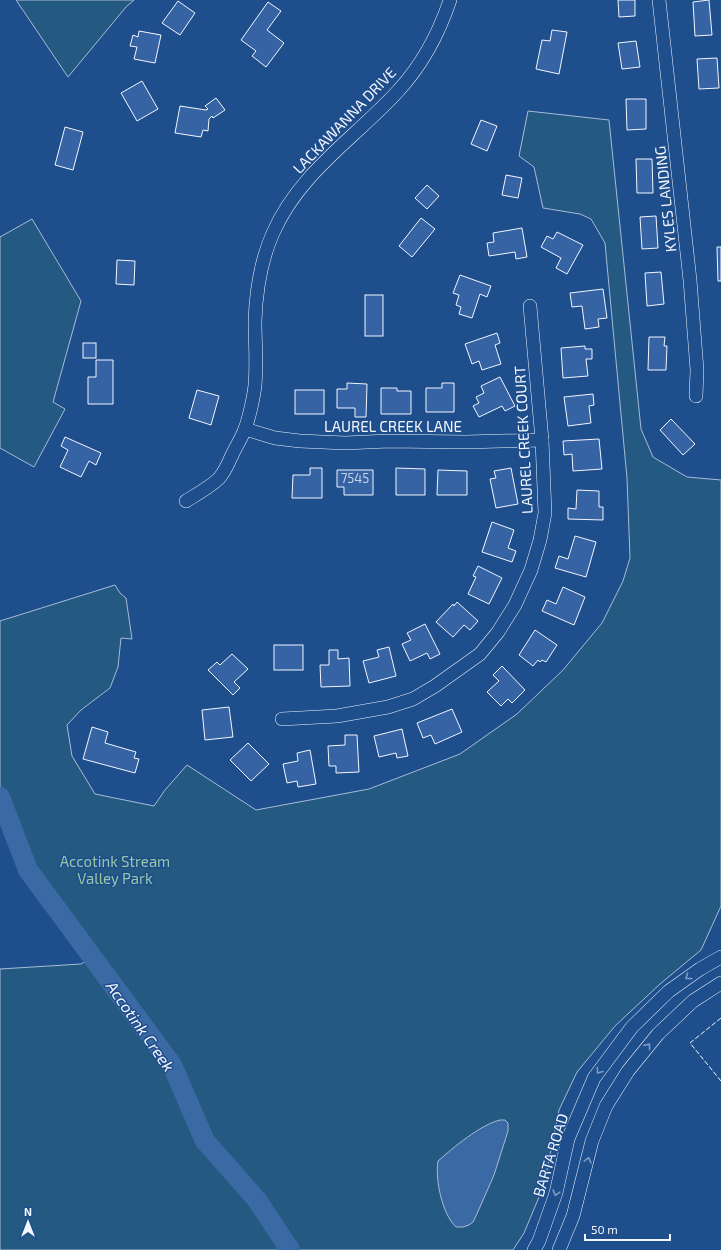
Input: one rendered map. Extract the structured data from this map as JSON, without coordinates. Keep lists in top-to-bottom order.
{
  "streets": {
    "street": [
      "LACKAWANNA DRIVE",
      "KYLES LANDING",
      "LAUREL CREEK LANE",
      "LAUREL CREEK COURT",
      "BARTA ROAD"
    ]
  },
  "crossings": [
    ["LACKAWANNA DRIVE", "LAUREL CREEK LANE"],
    ["LAUREL CREEK LANE", "LAUREL CREEK COURT"]
  ],
  "water": ["Accotink Creek"],
  "parks": ["Accotink Stream Valley Park"],
  "house_numbers": ["7545"],
  "scale_bar": "50 m",
  "north": "top"
}
